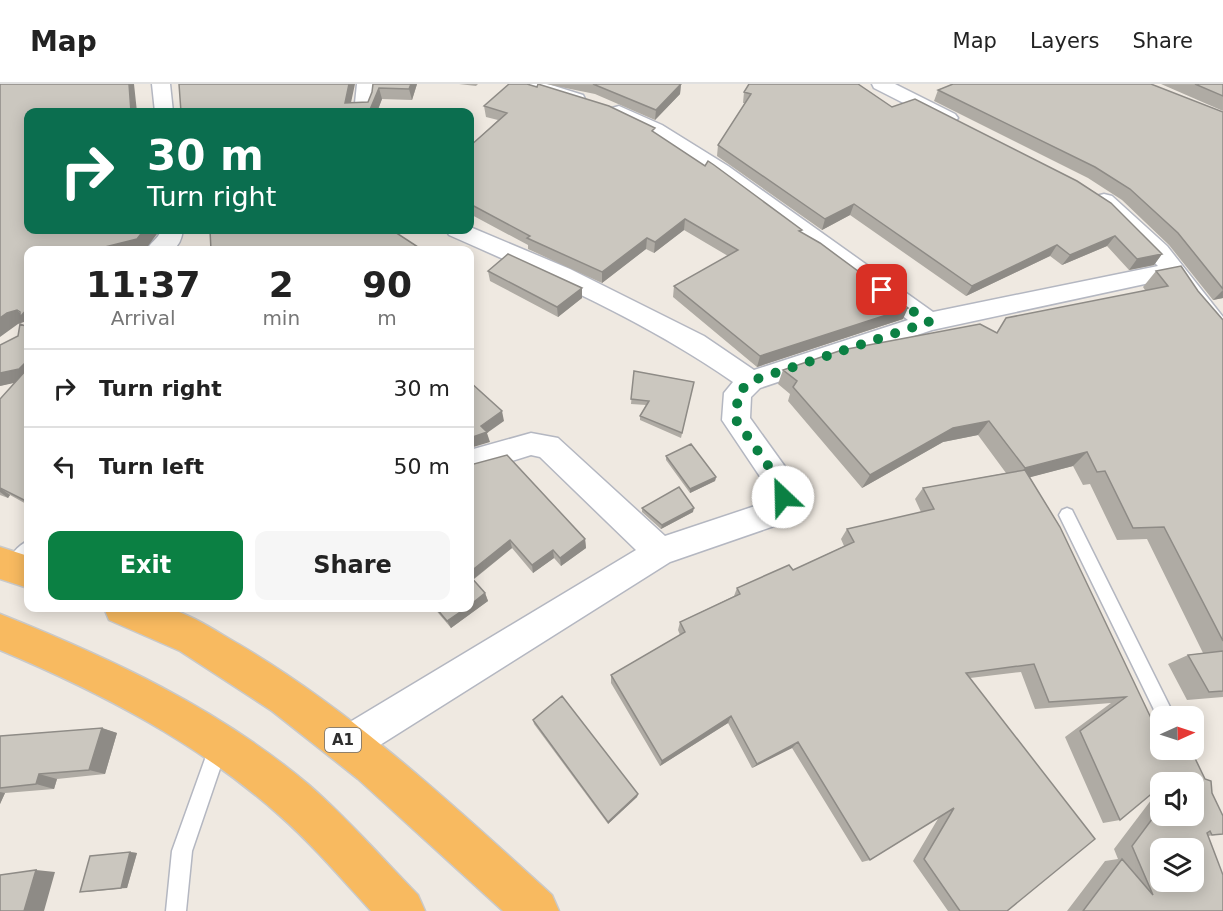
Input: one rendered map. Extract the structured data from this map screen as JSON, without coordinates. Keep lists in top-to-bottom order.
{
  "streets": {
    "highway": ["A1"]
  },
  "north": "right",
  "page": {
    "header": "Map",
    "nav": ["Map", "Layers", "Share"],
    "turn": ["30 m", "Turn right"],
    "eta": [
      "11:37",
      "Arrival",
      "2",
      "min",
      "90",
      "m"
    ],
    "list": [
      {
        "name": "Turn right",
        "value": "30 m"
      },
      {
        "name": "Turn left",
        "value": "50 m"
      }
    ],
    "buttons": ["Exit", "Share"]
  }
}
